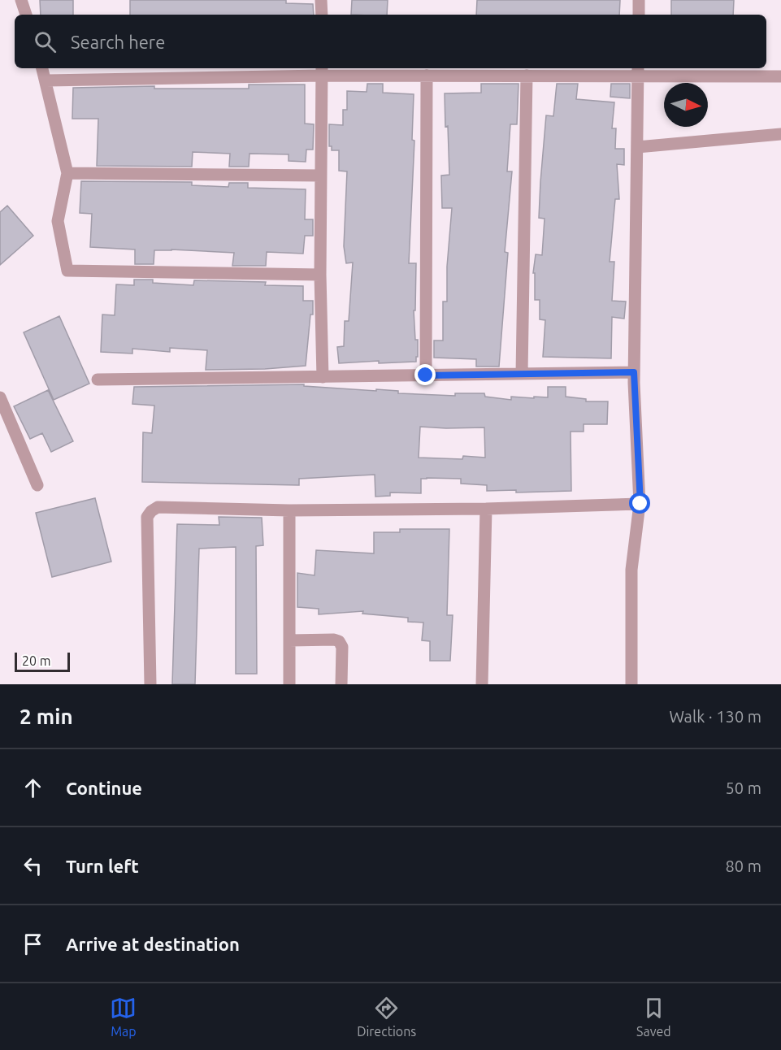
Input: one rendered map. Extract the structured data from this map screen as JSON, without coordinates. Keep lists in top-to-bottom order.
{
  "scale_bar": "20 m",
  "north": "right",
  "page": {
    "search": "Search here",
    "scale": "20 m",
    "heading": ["2 min", "Walk · 130 m"],
    "list": [
      ["Continue", "50 m"],
      ["Turn left", "80 m"],
      "Arrive at destination"
    ],
    "nav": ["Map", "Directions", "Saved"]
  }
}
